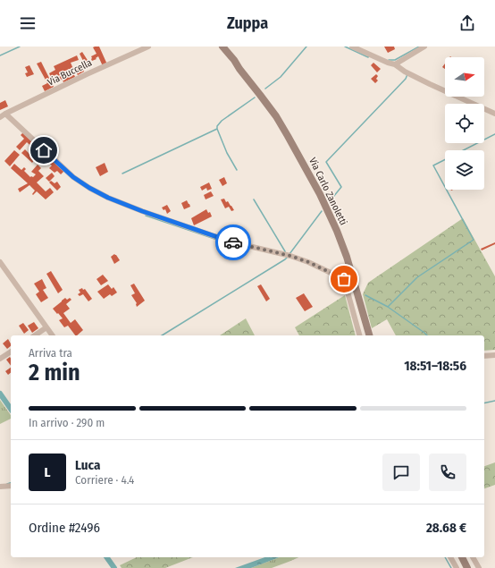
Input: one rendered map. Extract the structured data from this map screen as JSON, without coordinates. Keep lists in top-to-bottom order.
{
  "streets": {
    "main road": ["Via Carlo Zanoletti"],
    "street": ["Via Buccella"]
  },
  "north": "right",
  "page": {
    "header": "Zuppa",
    "heading": ["2 min", "Arriva tra", "18:51–18:56"],
    "panel": [
      "Luca",
      "Corriere · 4.4",
      "Ordine #2496",
      "28.68 €"
    ],
    "bar": "In arrivo · 290 m",
    "round": "L"
  }
}
